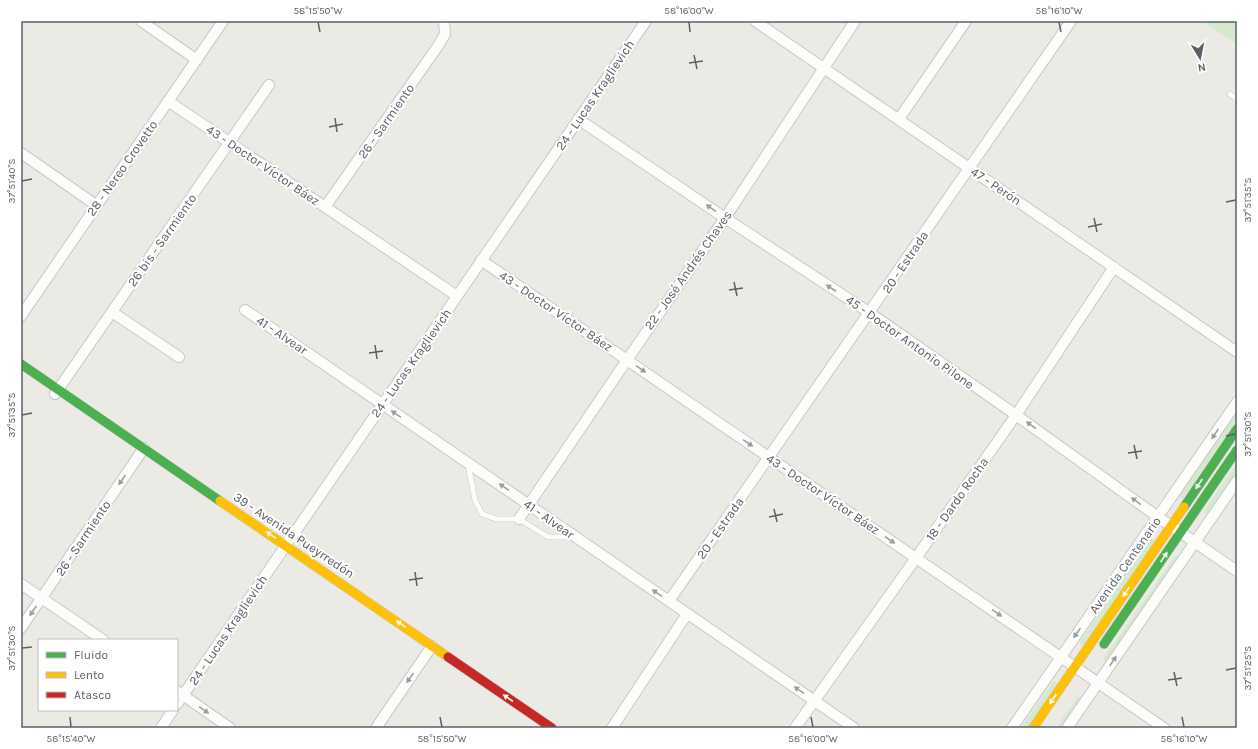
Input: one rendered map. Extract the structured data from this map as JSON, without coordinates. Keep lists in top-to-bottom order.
{
  "streets": {
    "street": [
      "24 - Lucas Kraglievich",
      "26 - Sarmiento",
      "43 - Doctor Víctor Báez",
      "28 - Nereo Crovetto",
      "47 - Perón",
      "26 bis - Sarmiento",
      "20 - Estrada",
      "22 - José Andrés Chaves",
      "41 - Alvear",
      "45 - Doctor Antonio Pilone",
      "18 - Dardo Rocha",
      "39 - Avenida Pueyrredón",
      "Avenida Centenario"
    ]
  },
  "crossings": [
    ["24 - Lucas Kraglievich", "43 - Doctor Víctor Báez"],
    ["24 - Lucas Kraglievich", "41 - Alvear"],
    ["24 - Lucas Kraglievich", "45 - Doctor Antonio Pilone"],
    ["24 - Lucas Kraglievich", "39 - Avenida Pueyrredón"],
    ["26 - Sarmiento", "43 - Doctor Víctor Báez"],
    ["26 - Sarmiento", "39 - Avenida Pueyrredón"],
    ["43 - Doctor Víctor Báez", "28 - Nereo Crovetto"],
    ["43 - Doctor Víctor Báez", "26 bis - Sarmiento"],
    ["43 - Doctor Víctor Báez", "20 - Estrada"],
    ["43 - Doctor Víctor Báez", "22 - José Andrés Chaves"],
    ["43 - Doctor Víctor Báez", "18 - Dardo Rocha"],
    ["43 - Doctor Víctor Báez", "Avenida Centenario"],
    ["47 - Perón", "20 - Estrada"],
    ["47 - Perón", "22 - José Andrés Chaves"],
    ["47 - Perón", "18 - Dardo Rocha"],
    ["26 bis - Sarmiento", "39 - Avenida Pueyrredón"],
    ["20 - Estrada", "41 - Alvear"],
    ["20 - Estrada", "45 - Doctor Antonio Pilone"],
    ["22 - José Andrés Chaves", "41 - Alvear"],
    ["22 - José Andrés Chaves", "45 - Doctor Antonio Pilone"],
    ["41 - Alvear", "18 - Dardo Rocha"],
    ["45 - Doctor Antonio Pilone", "18 - Dardo Rocha"],
    ["45 - Doctor Antonio Pilone", "Avenida Centenario"]
  ],
  "one_way": [
    "26 - Sarmiento",
    "43 - Doctor Víctor Báez",
    "41 - Alvear",
    "45 - Doctor Antonio Pilone"
  ],
  "legend": ["Fluido", "Lento", "Atasco"],
  "north": "bottom",
  "coordinates": [
    "58°15'50\"W",
    "58°16'00\"W",
    "58°16'10\"W",
    "37°51'40\"S",
    "37°51'35\"S",
    "37°51'30\"S",
    "37°51'25\"S",
    "58°15'40\"W"
  ]
}
